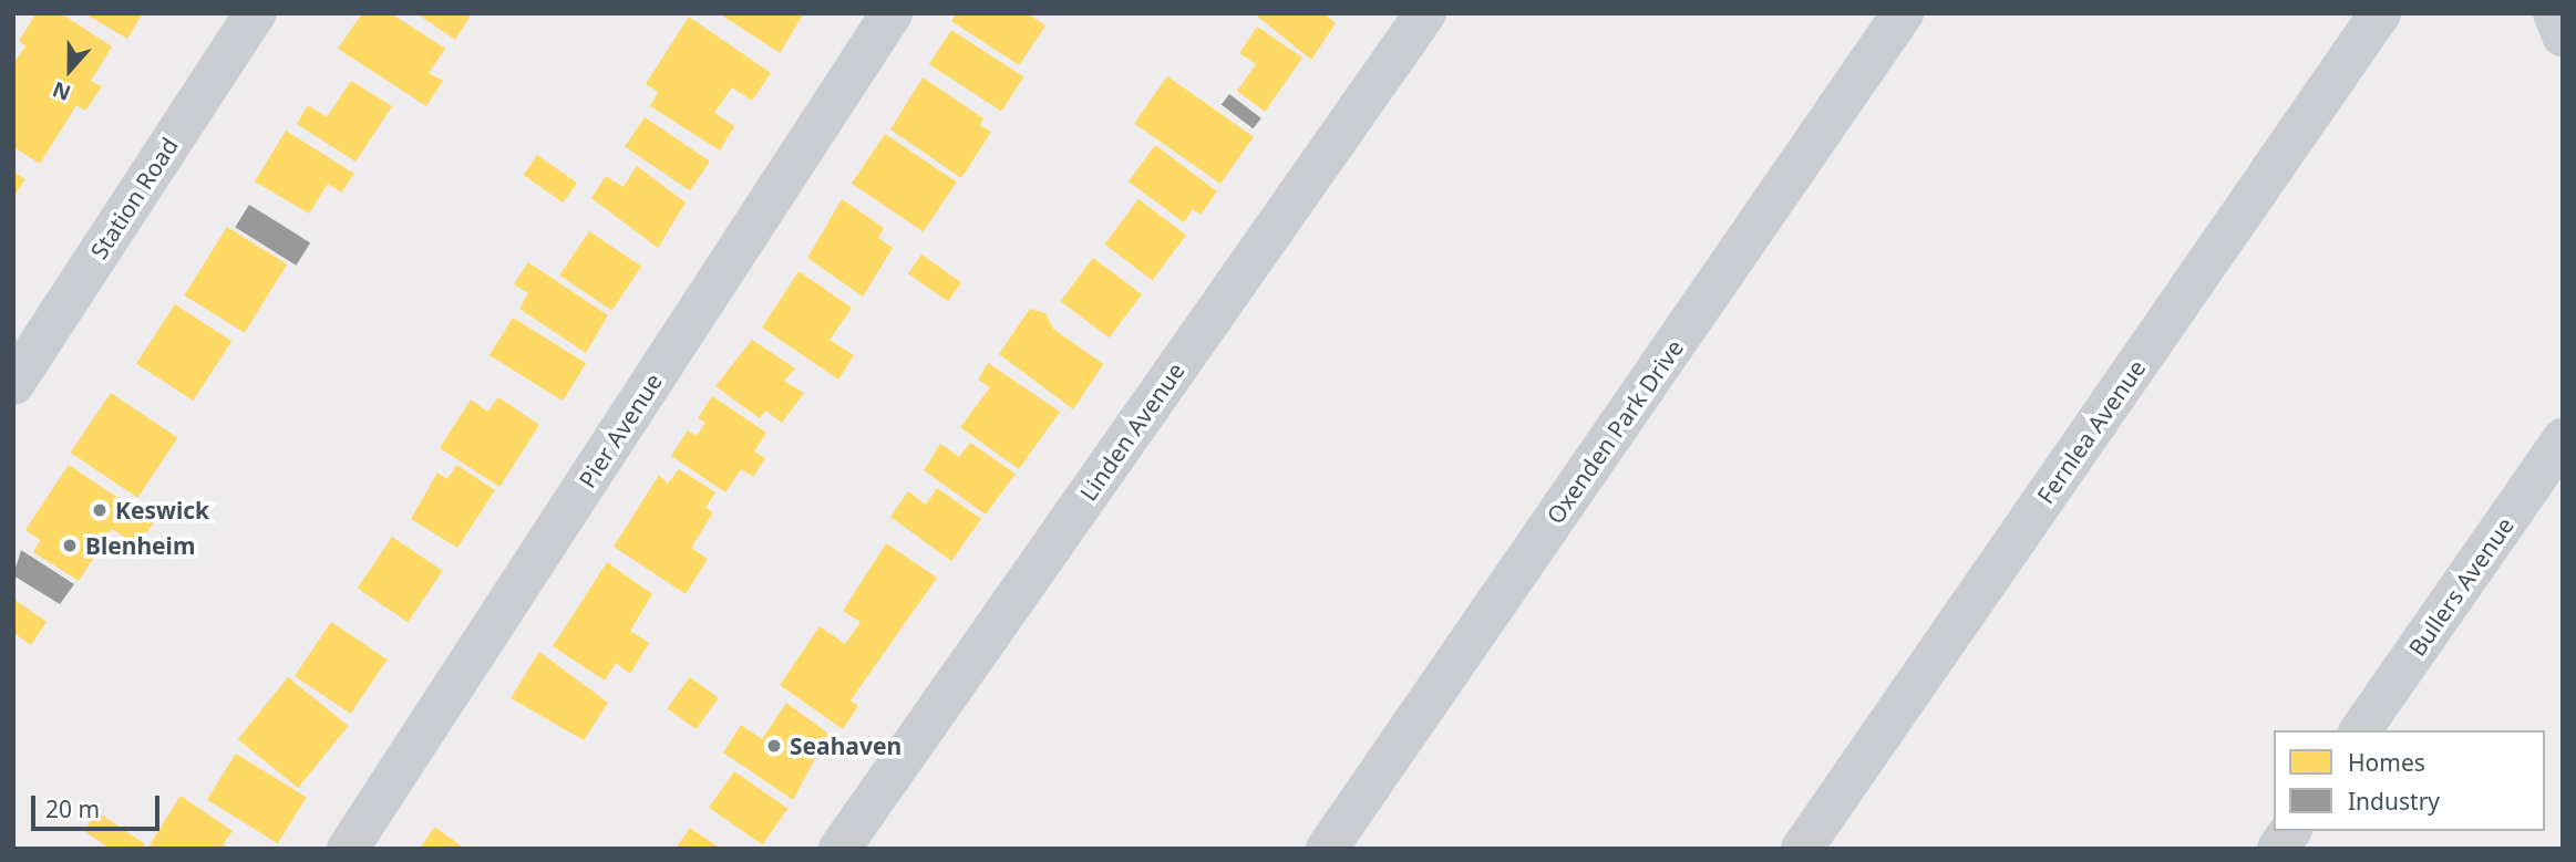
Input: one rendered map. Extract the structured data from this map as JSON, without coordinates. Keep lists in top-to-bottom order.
{
  "streets": {
    "street": [
      "Station Road",
      "Pier Avenue",
      "Linden Avenue",
      "Oxenden Park Drive",
      "Fernlea Avenue",
      "Bullers Avenue"
    ]
  },
  "places": ["Keswick", "Blenheim", "Seahaven"],
  "legend": ["Homes", "Industry"],
  "scale_bar": "20 m",
  "north": "bottom"
}
